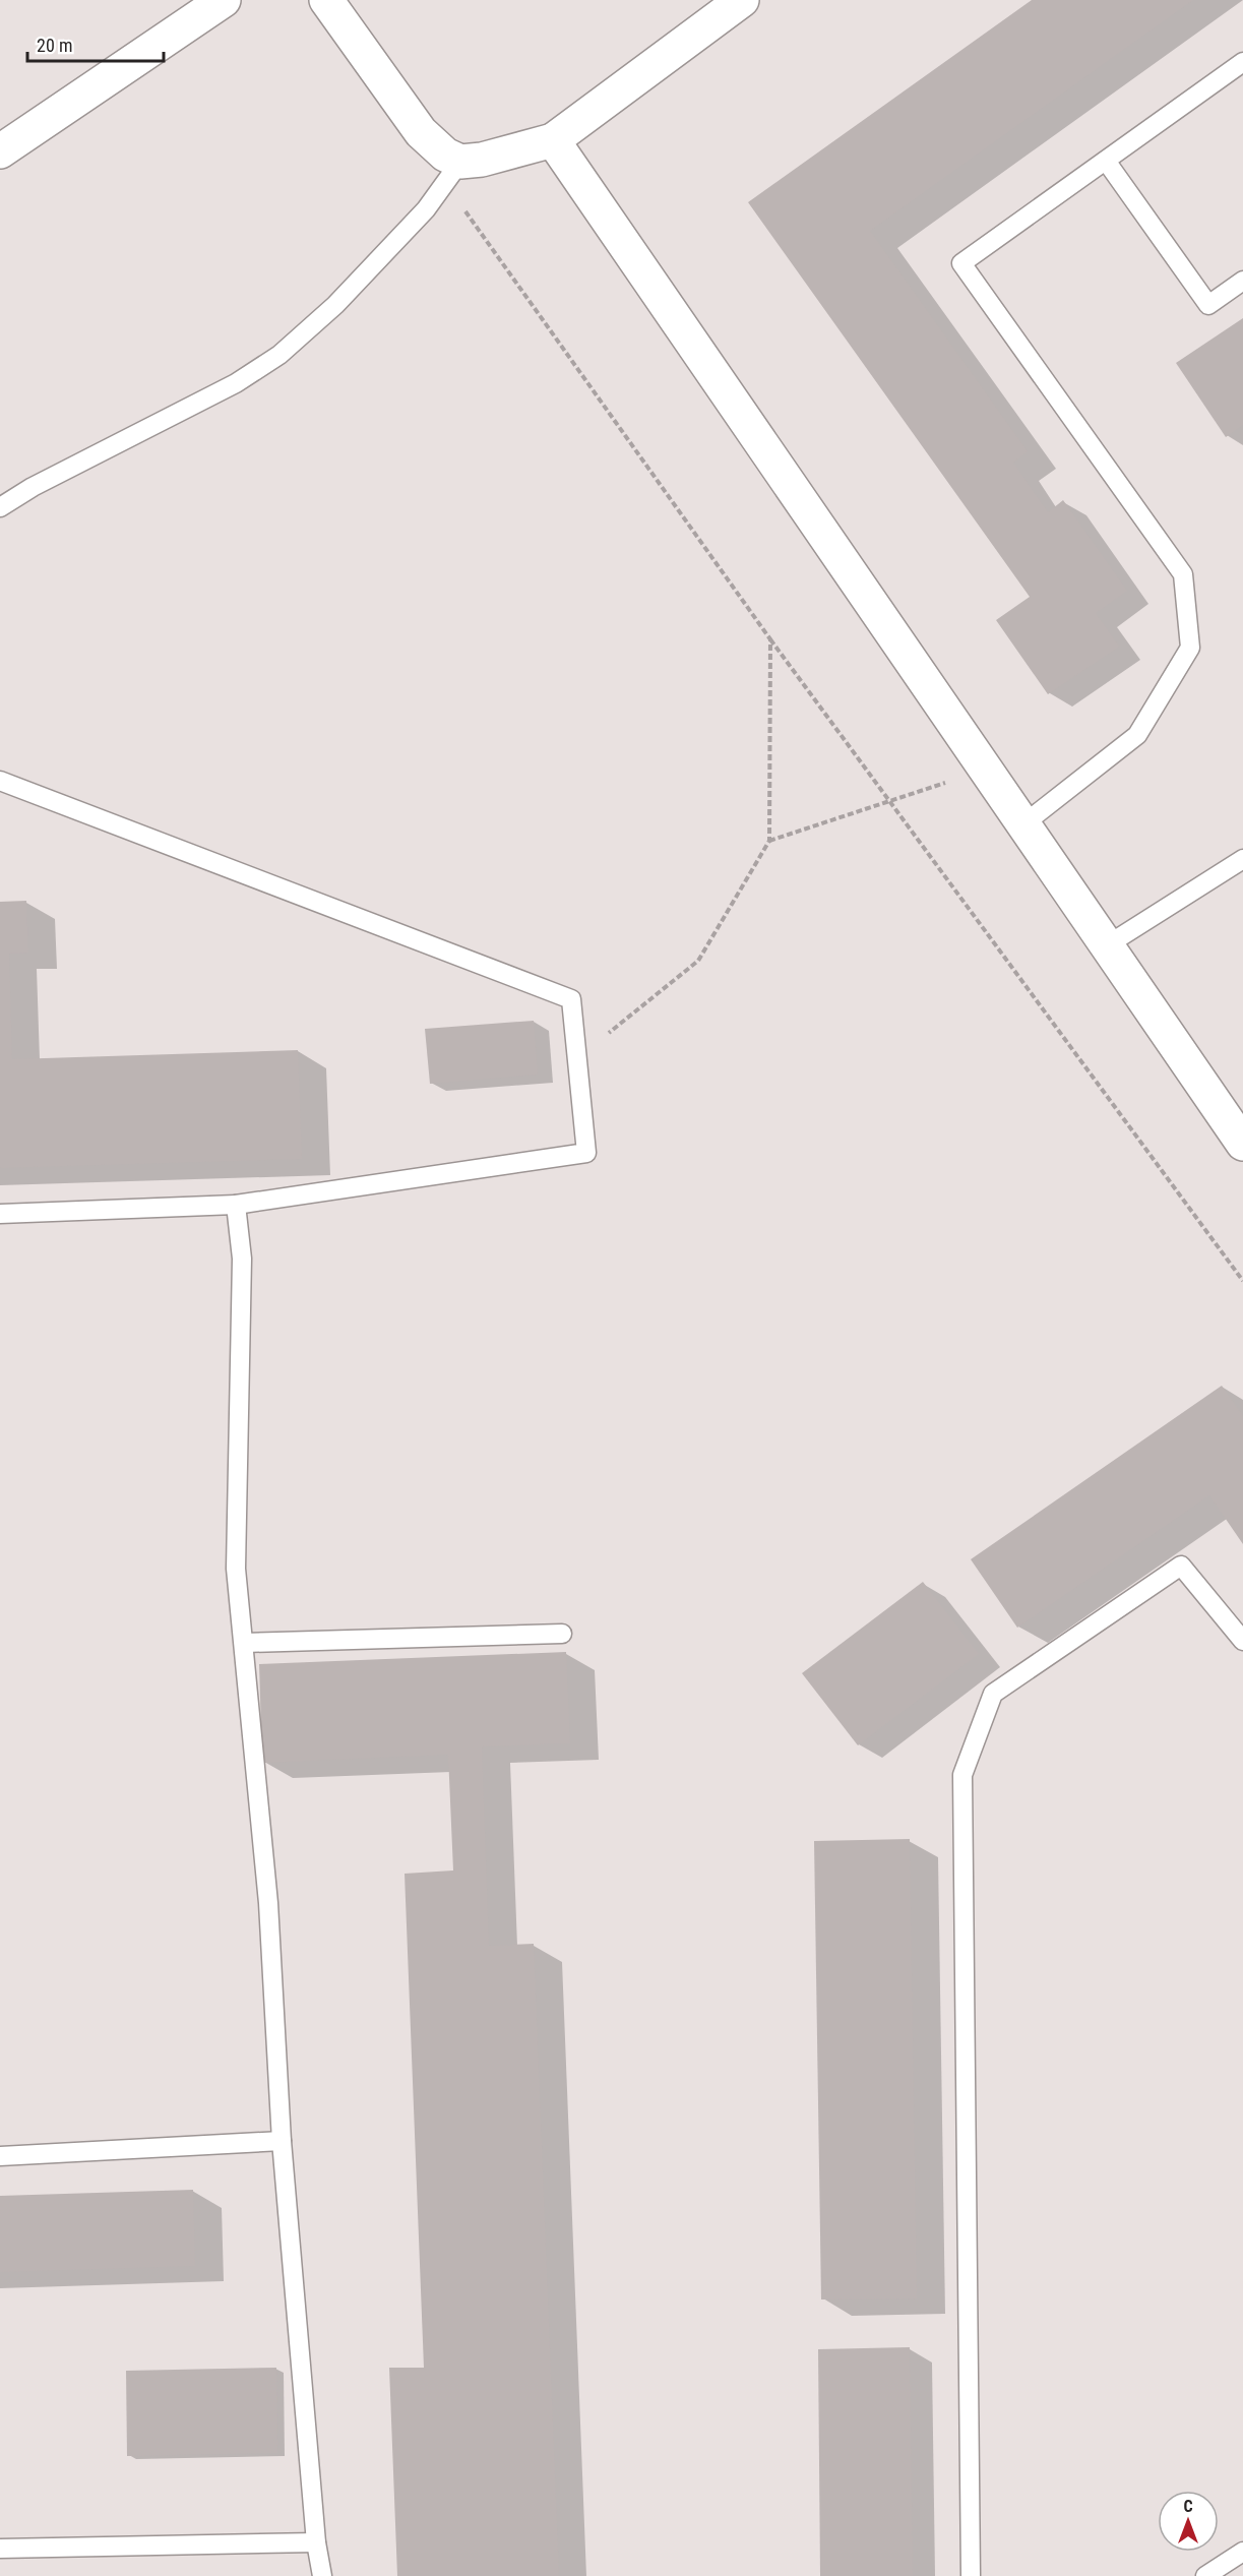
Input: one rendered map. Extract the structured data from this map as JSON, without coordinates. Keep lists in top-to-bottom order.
{
  "scale_bar": "20 m",
  "north": "top"
}
